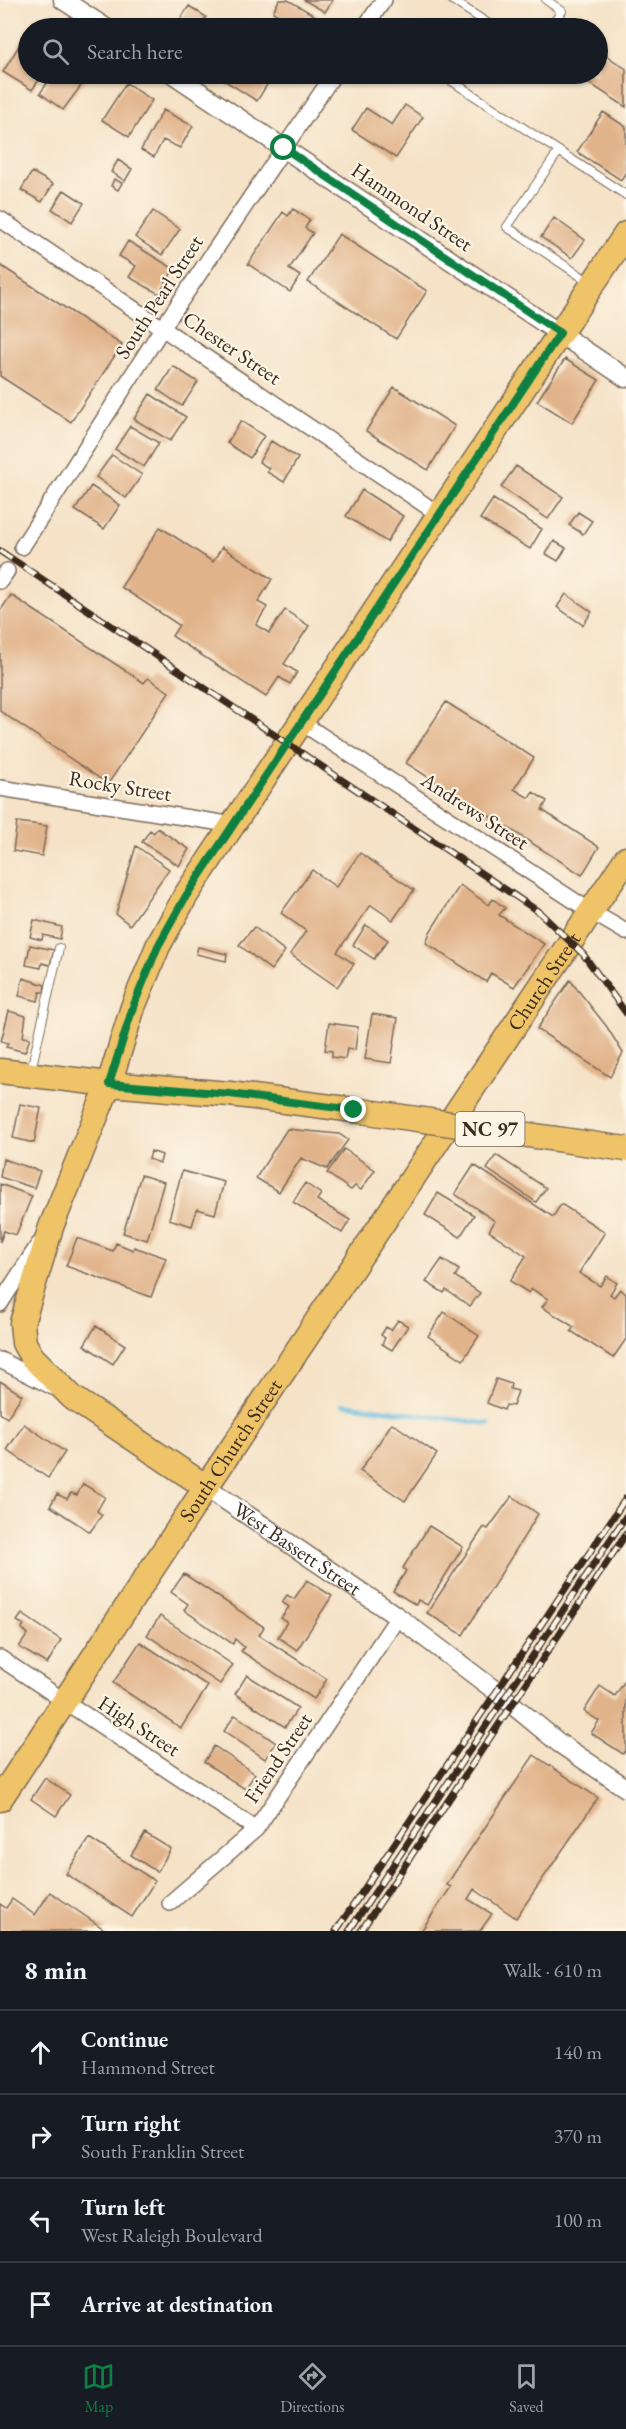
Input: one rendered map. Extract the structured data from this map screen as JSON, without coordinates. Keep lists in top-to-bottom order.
{
  "streets": {
    "main road": [
      "Church Street",
      "NC 97",
      "South Church Street",
      "West Bassett Street"
    ],
    "street": [
      "Hammond Street",
      "South Pearl Street",
      "Chester Street",
      "Rocky Street",
      "Andrews Street",
      "High Street",
      "Friend Street"
    ]
  },
  "crossings": [
    ["Hammond Street", "South Pearl Street"],
    ["Hammond Street", "West Bassett Street"],
    ["South Pearl Street", "Chester Street"],
    ["Chester Street", "West Bassett Street"],
    ["Rocky Street", "West Bassett Street"],
    ["Andrews Street", "Church Street"],
    ["Andrews Street", "West Bassett Street"],
    ["Church Street", "South Church Street"],
    ["NC 97", "West Bassett Street"],
    ["South Church Street", "West Bassett Street"],
    ["South Church Street", "High Street"],
    ["West Bassett Street", "Friend Street"],
    ["High Street", "Friend Street"]
  ],
  "page": {
    "search": "Search here",
    "heading": ["8 min", "Walk · 610 m"],
    "list": [
      ["Continue", "Hammond Street", "140 m"],
      ["Turn right", "South Franklin Street", "370 m"],
      ["Turn left", "West Raleigh Boulevard", "100 m"],
      "Arrive at destination"
    ],
    "nav": ["Map", "Directions", "Saved"]
  }
}
